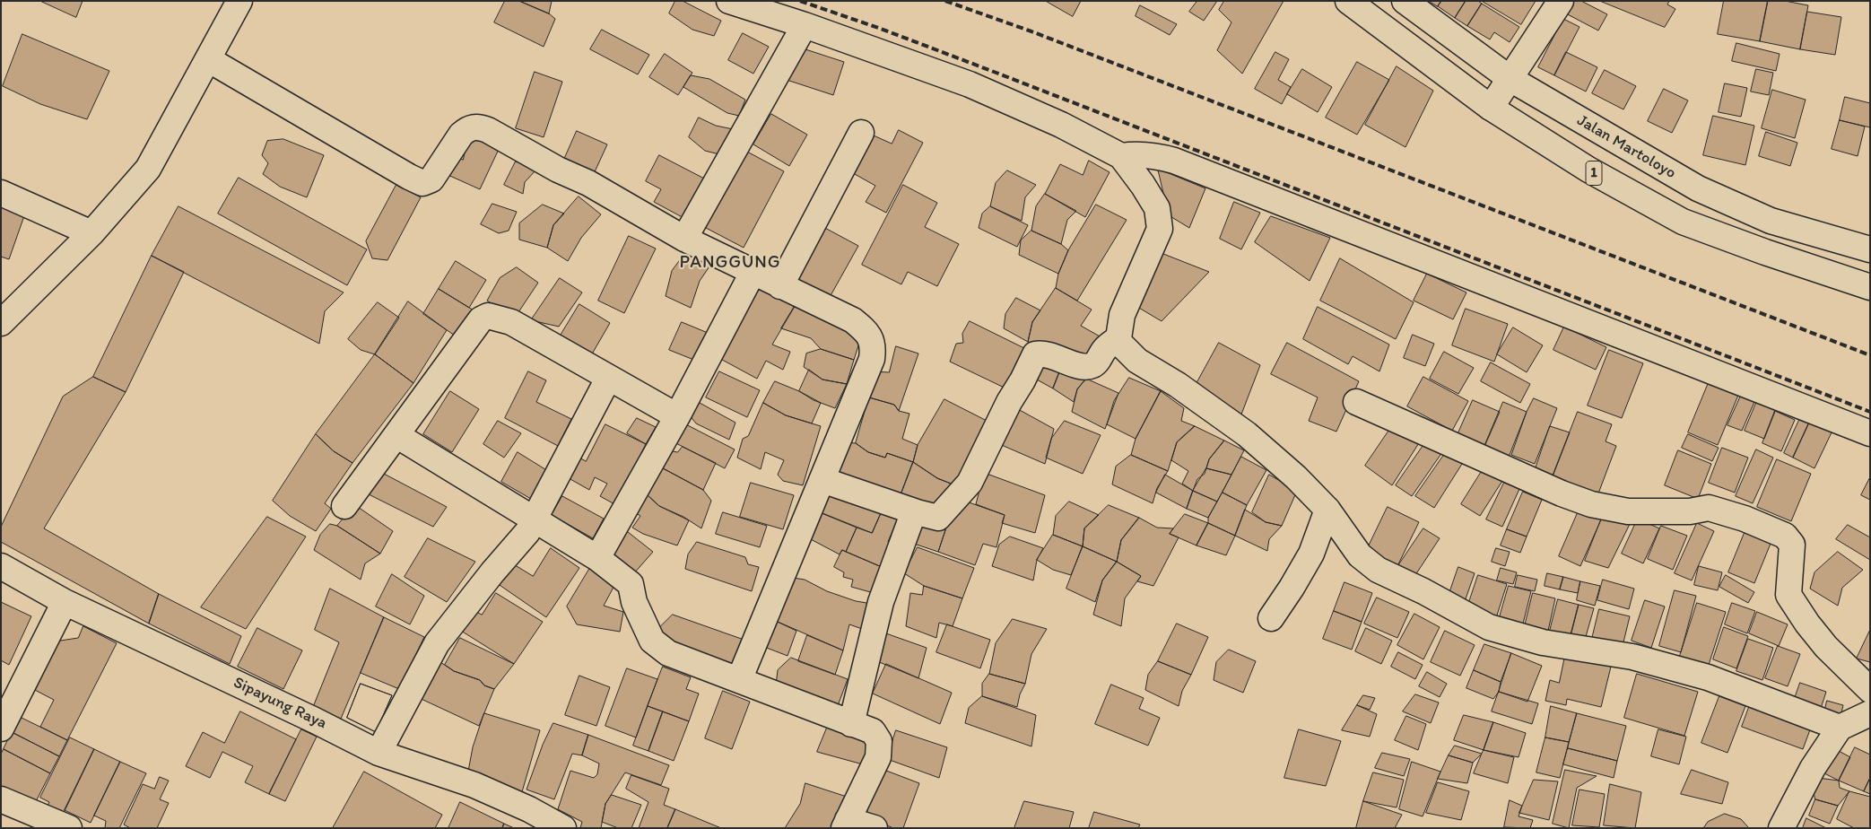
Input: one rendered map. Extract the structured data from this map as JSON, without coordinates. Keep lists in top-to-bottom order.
{
  "streets": {
    "main road": ["Jalan Martoloyo", "1", "Sipayung Raya"]
  },
  "districts": ["PANGGUNG"]
}
